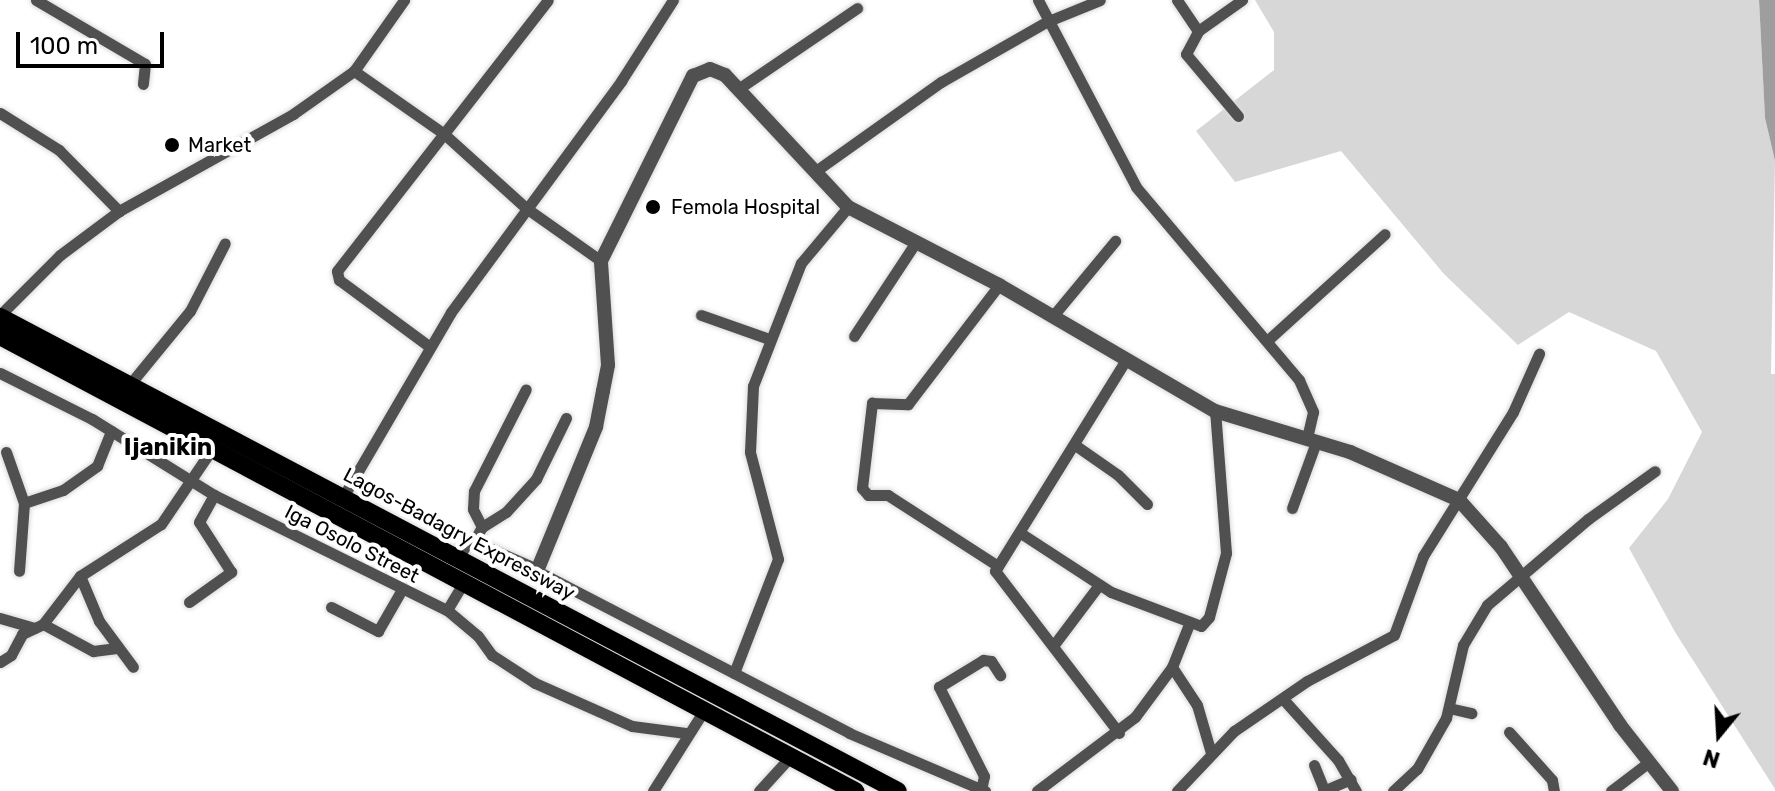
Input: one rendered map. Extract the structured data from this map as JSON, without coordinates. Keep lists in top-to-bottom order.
{
  "streets": {
    "highway": ["Lagos-Badagry Expressway"],
    "street": ["Iga Osolo Street"]
  },
  "districts": ["Ijanikin"],
  "places": ["Market", "Femola Hospital"],
  "scale_bar": "100 m",
  "north": "bottom"
}
